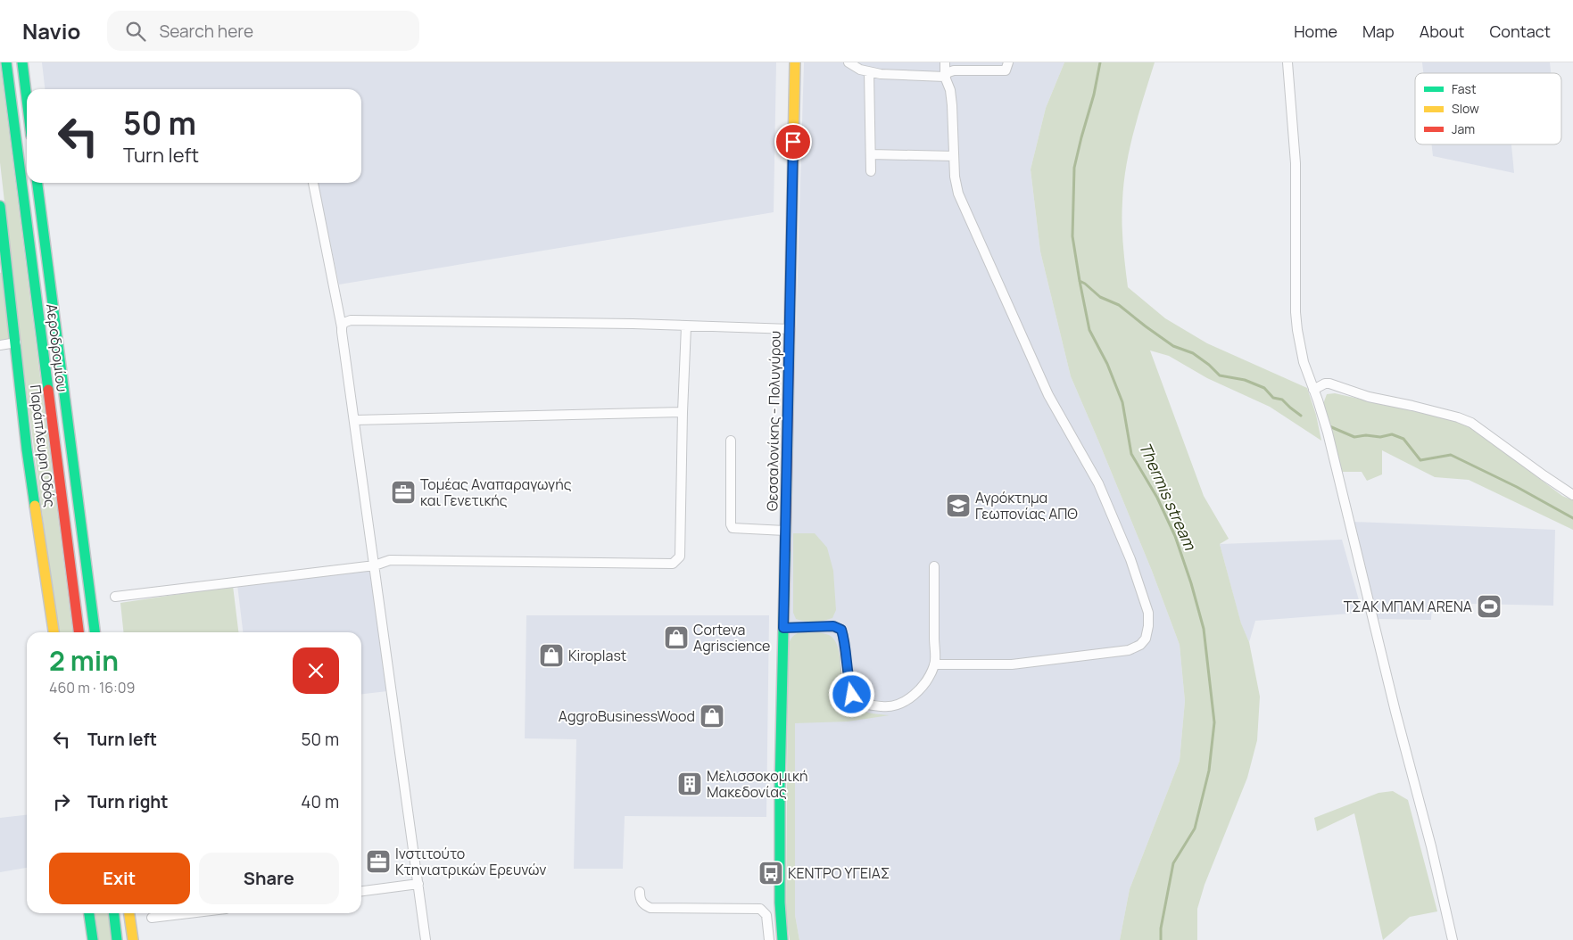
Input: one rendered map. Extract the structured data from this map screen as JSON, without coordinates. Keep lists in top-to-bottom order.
{
  "streets": {
    "main road": ["Αεροδρομίου", "Θεσσαλονίκης - Πολυγύρου", "Παράπλευρη Οδός"]
  },
  "water": ["Thermis stream"],
  "places": {
    "office": ["Τομέας Αναπαραγωγής και Γενετικής", "Ινστιτούτο Κτηνιατρικών Ερευνών"],
    "school or university": ["Αγρόκτημα Γεωπονίας ΑΠΘ"],
    "sports": ["ΤΣΑΚ ΜΠΑΜ ARENA"],
    "shop": ["Corteva Agriscience", "Kiroplast", "AggroBusinessWood"],
    "building": ["Μελισσοκομική Μακεδονίας"],
    "bus stop": ["ΚΕΝΤΡΟ ΥΓΕΙΑΣ"]
  },
  "legend": ["Fast", "Slow", "Jam"],
  "page": {
    "header": "Navio",
    "search": "Search here",
    "nav": [
      "Home",
      "Map",
      "About",
      "Contact"
    ],
    "turn": ["50 m", "Turn left"],
    "heading": ["2 min", "460 m · 16:09"],
    "list": [
      {
        "name": "Turn left",
        "value": "50 m"
      },
      {
        "name": "Turn right",
        "value": "40 m"
      }
    ],
    "buttons": ["Exit", "Share"]
  }
}
